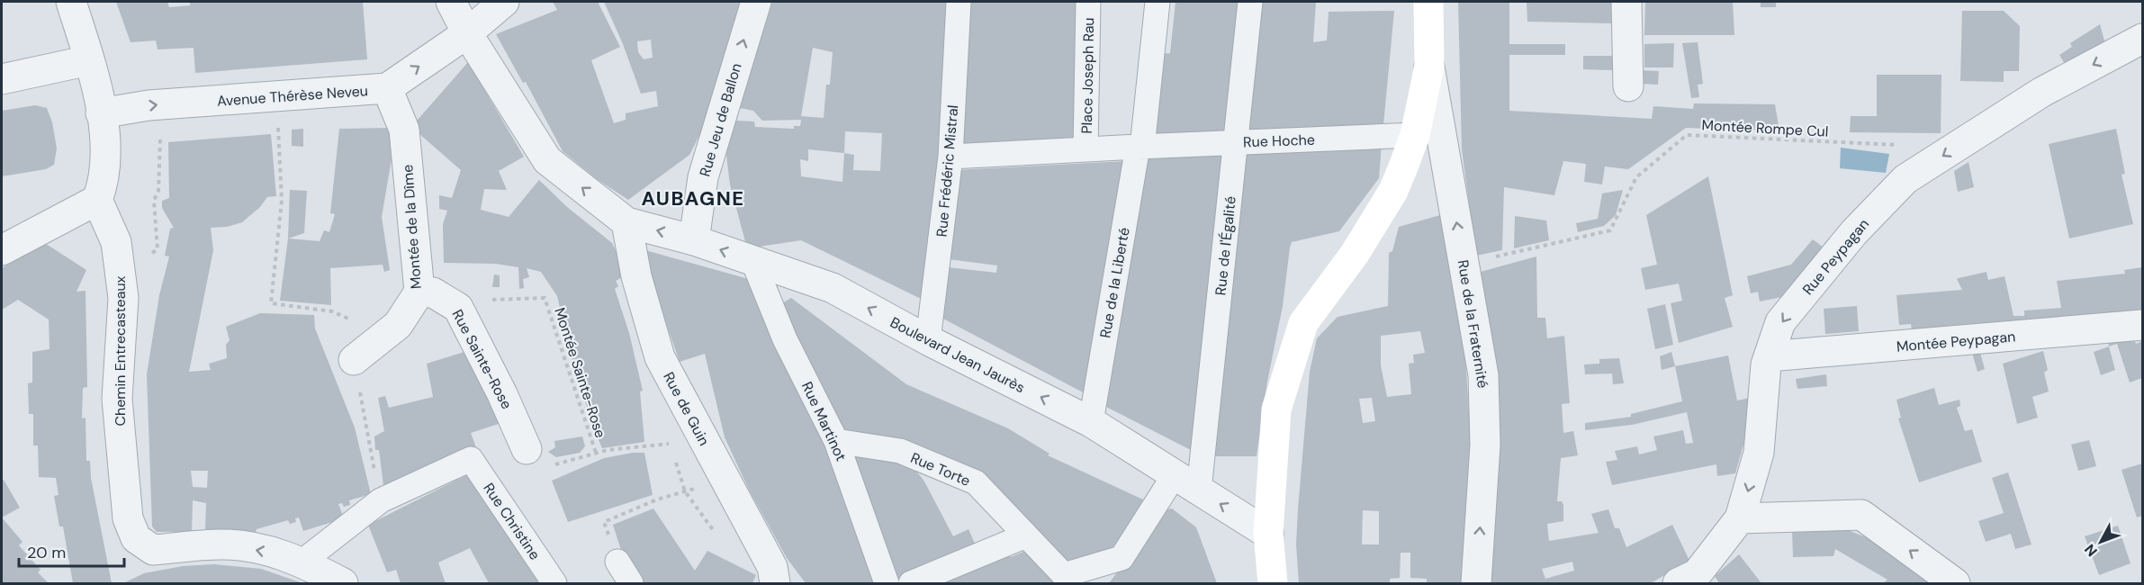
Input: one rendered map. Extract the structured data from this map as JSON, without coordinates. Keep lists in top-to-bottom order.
{
  "streets": {
    "street": [
      "Place Joseph Rau",
      "Avenue Thérèse Neveu",
      "Rue Jeu de Ballon",
      "Rue Hoche",
      "Rue Frédéric Mistral",
      "Montée de la Dîme",
      "Rue de l'Égalité",
      "Rue Peypagan",
      "Rue de la Liberté",
      "Rue de la Fraternité",
      "Montée Peypagan",
      "Chemin Entrecasteaux",
      "Boulevard Jean Jaurès",
      "Rue Sainte-Rose",
      "Rue de Guin",
      "Rue Martinot",
      "Rue Torte",
      "Rue Christine"
    ],
    "path": ["Montée Rompe Cul", "Montée Sainte-Rose"]
  },
  "crossings": [
    ["Place Joseph Rau", "Rue Hoche"],
    ["Avenue Thérèse Neveu", "Montée de la Dîme"],
    ["Rue Jeu de Ballon", "Boulevard Jean Jaurès"],
    ["Montée Rompe Cul", "Rue de la Fraternité"],
    ["Rue Hoche", "Rue Frédéric Mistral"],
    ["Rue Hoche", "Rue de l'Égalité"],
    ["Rue Hoche", "Rue de la Liberté"],
    ["Rue Frédéric Mistral", "Boulevard Jean Jaurès"],
    ["Montée de la Dîme", "Rue Sainte-Rose"],
    ["Rue de l'Égalité", "Boulevard Jean Jaurès"],
    ["Rue Peypagan", "Montée Peypagan"],
    ["Rue de la Liberté", "Boulevard Jean Jaurès"],
    ["Boulevard Jean Jaurès", "Rue de Guin"],
    ["Boulevard Jean Jaurès", "Rue Martinot"],
    ["Rue Sainte-Rose", "Montée Sainte-Rose"],
    ["Montée Sainte-Rose", "Rue de Guin"],
    ["Rue Martinot", "Rue Torte"]
  ],
  "one_way": [
    "Avenue Thérèse Neveu",
    "Rue Jeu de Ballon",
    "Rue Peypagan",
    "Rue de la Fraternité",
    "Chemin Entrecasteaux",
    "Boulevard Jean Jaurès"
  ],
  "districts": ["AUBAGNE"],
  "scale_bar": "20 m",
  "north": "bottom left"
}
